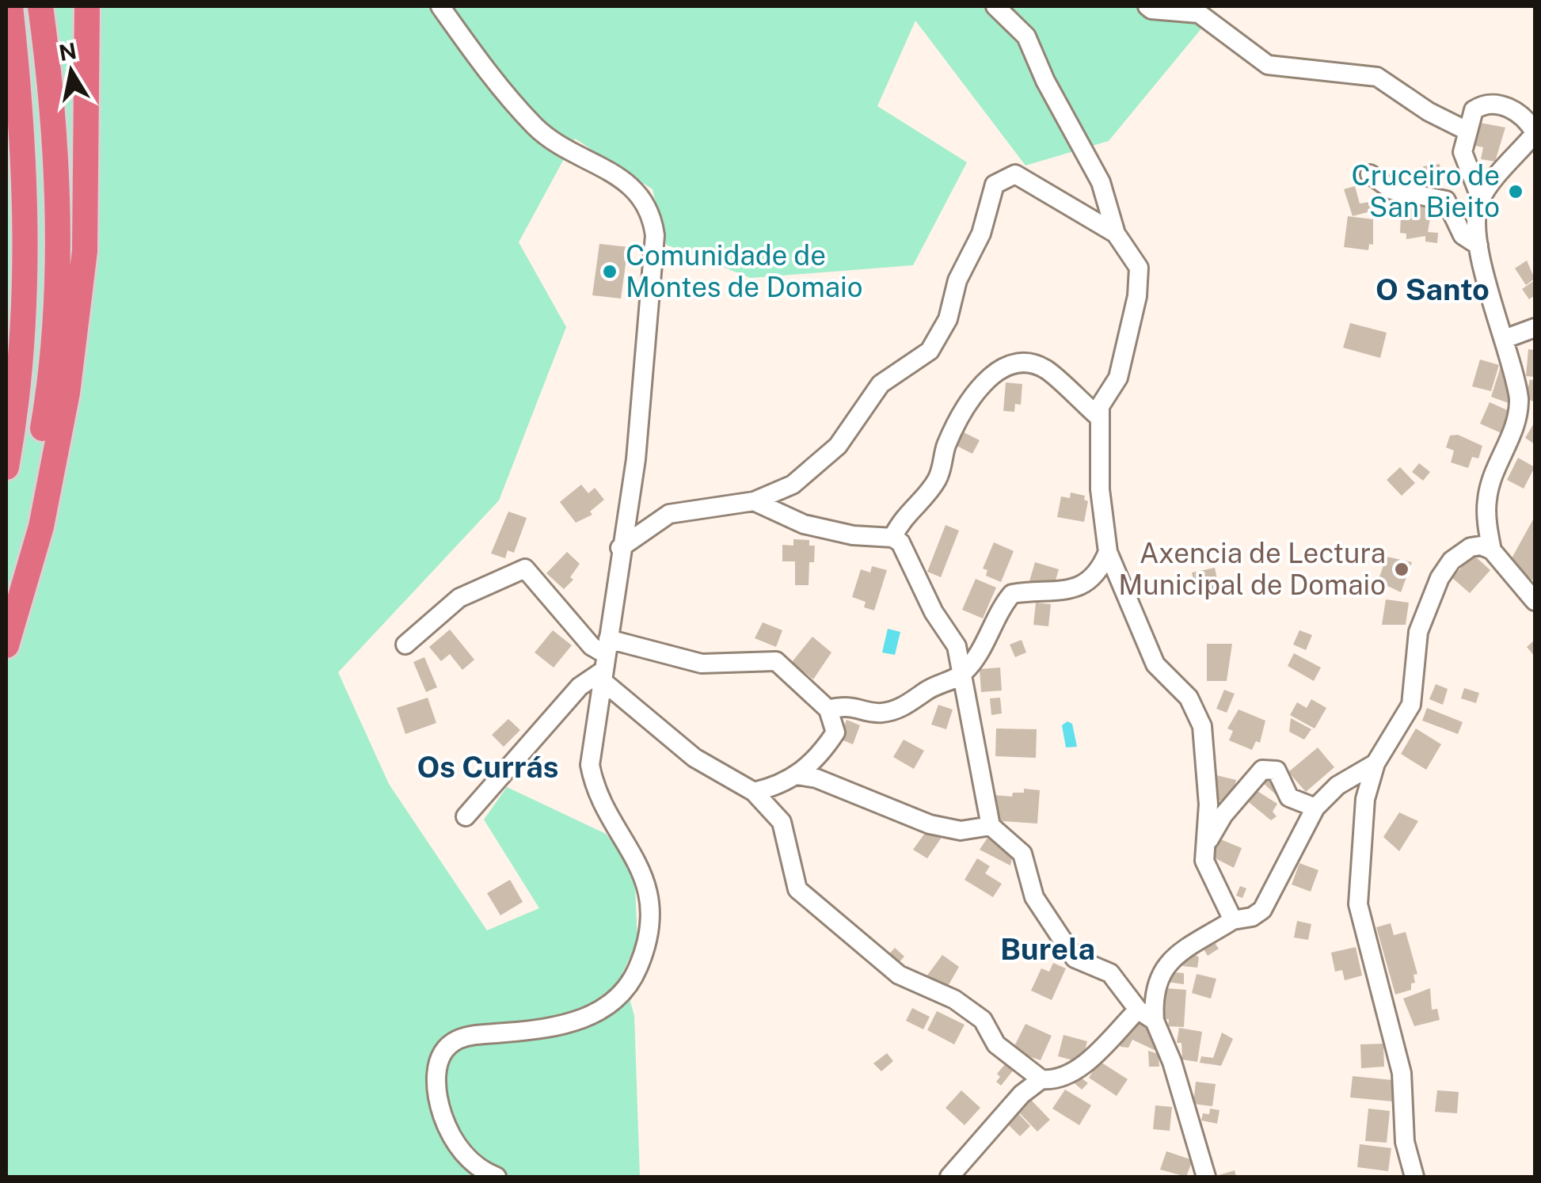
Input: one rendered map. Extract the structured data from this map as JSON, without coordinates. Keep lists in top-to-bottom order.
{
  "districts": ["O Santo", "Os Currás", "Burela"],
  "places": ["Cruceiro de San Bieito", "Comunidade de Montes de Domaio", "Axencia de Lectura Municipal de Domaio"],
  "north": "top"
}
